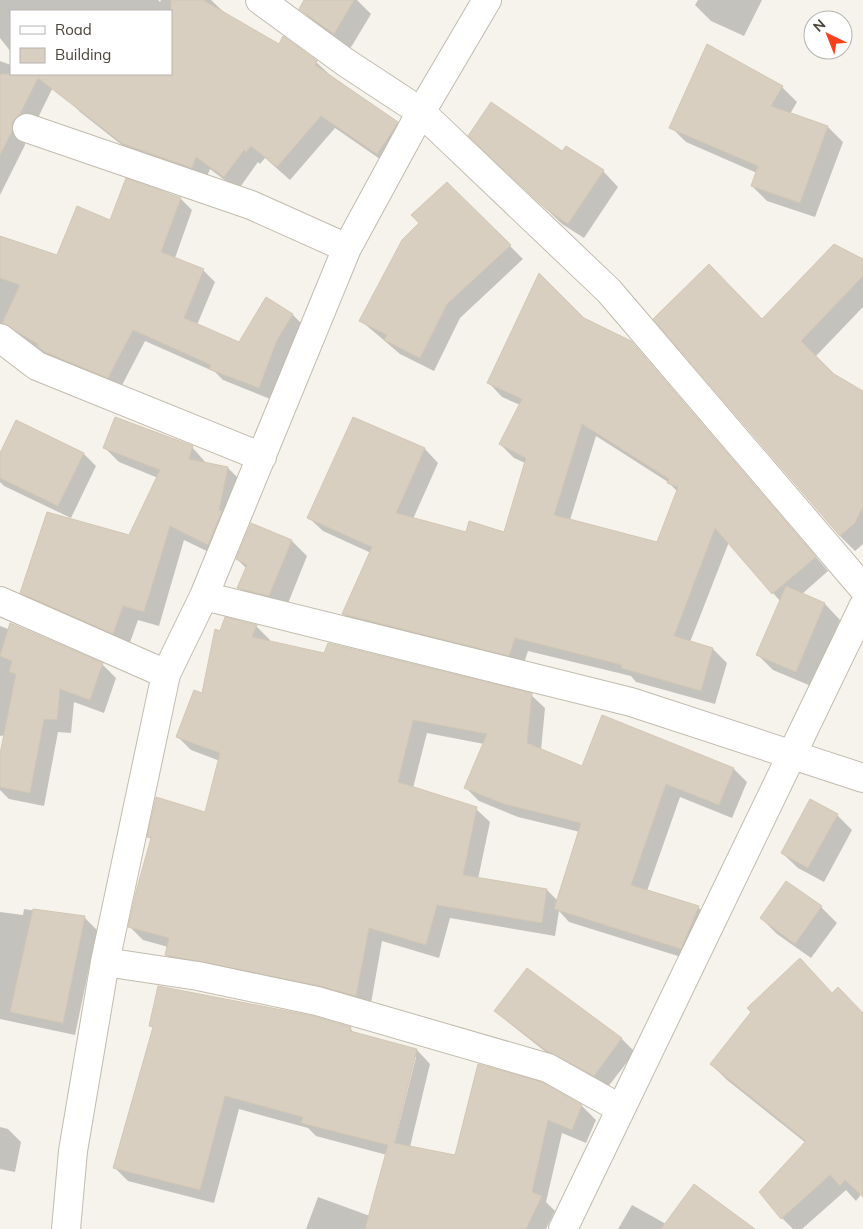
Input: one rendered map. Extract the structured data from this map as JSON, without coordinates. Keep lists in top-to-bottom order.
{
  "legend": ["Road", "Building"],
  "north": "top left"
}
